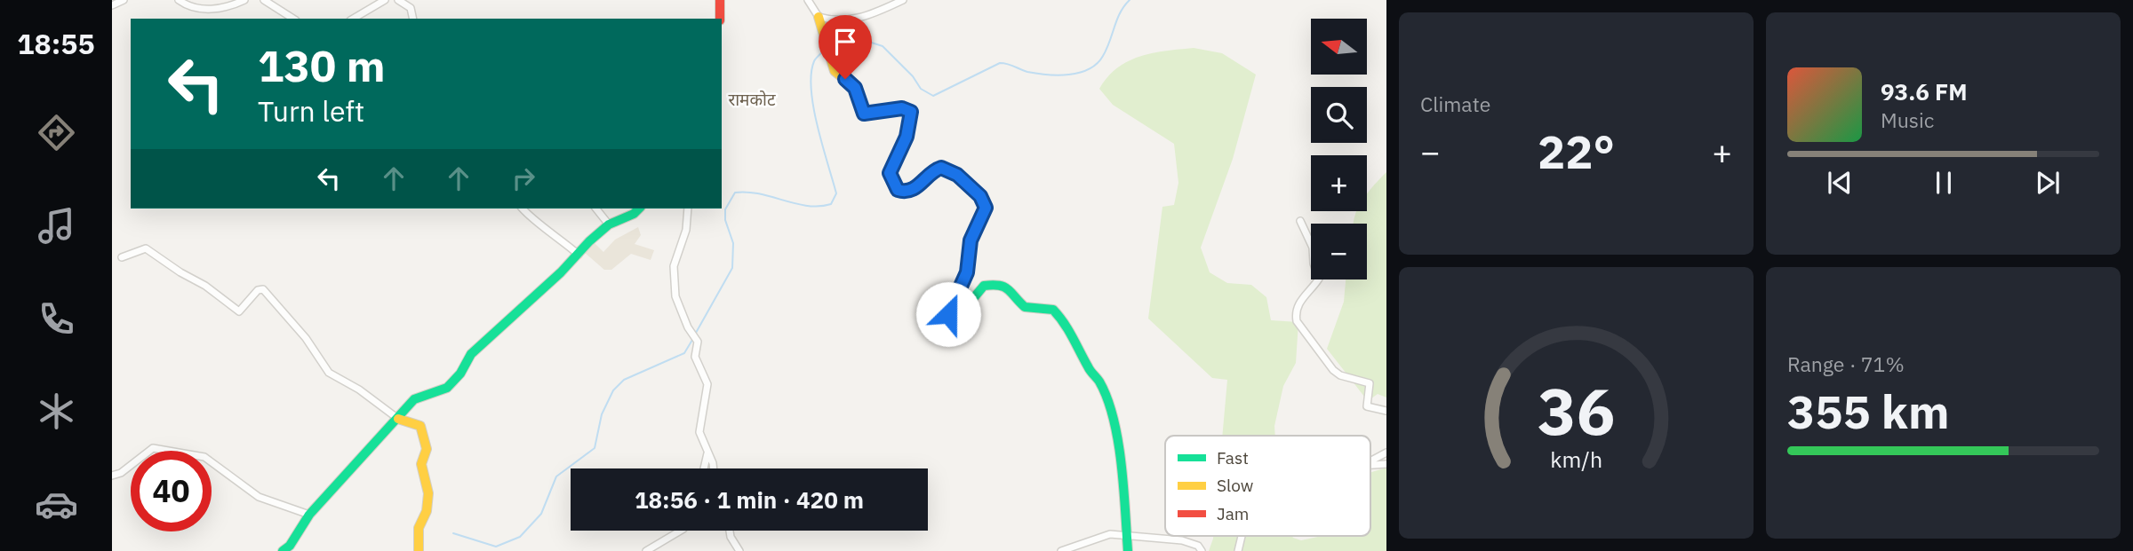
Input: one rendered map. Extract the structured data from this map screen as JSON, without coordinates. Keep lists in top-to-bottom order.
{
  "districts": ["रामकोट"],
  "legend": ["Fast", "Slow", "Jam"],
  "north": "left",
  "page": {
    "tabs": "18:55",
    "tile": [
      "Climate",
      ["Range · 71%", "355 km"]
    ],
    "map_buttons": ["+", "−"],
    "turn": ["130 m", "Turn left"],
    "song": ["93.6 FM", "Music"],
    "heat": ["−", "22°", "+"],
    "limit": "40",
    "trip": "18:56 · 1 min · 420 m",
    "gauge": ["36", "km/h"]
  }
}
